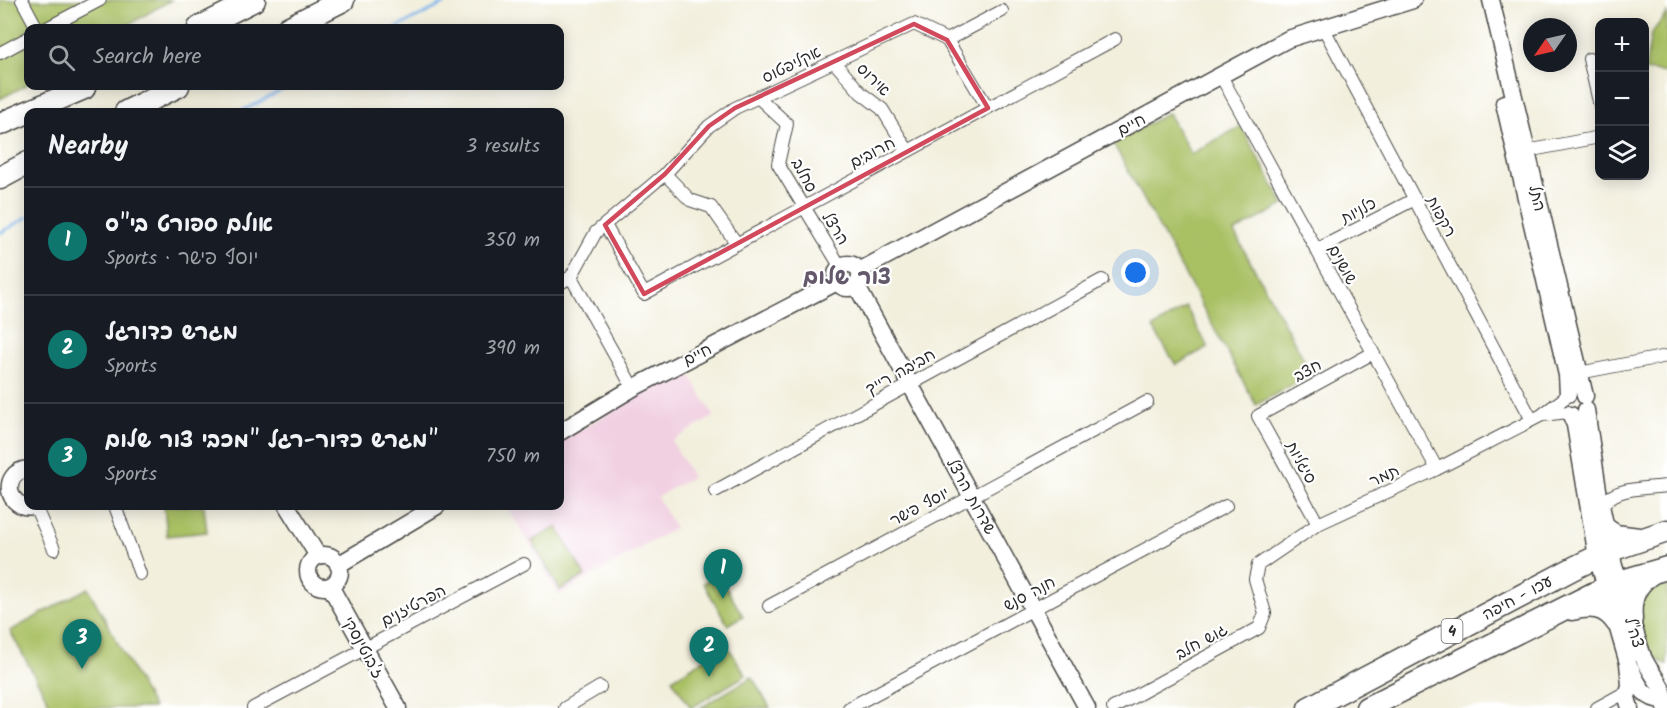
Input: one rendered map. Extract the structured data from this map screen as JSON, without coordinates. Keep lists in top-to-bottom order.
{
  "streets": {
    "highway": ["עכו - חיפה", "4"],
    "street": [
      "אקליפטוס",
      "אירוס",
      "חיים",
      "חרובים",
      "סחלב",
      "התל",
      "כלניות",
      "רקפות",
      "הרצל",
      "שושנים",
      "חצב",
      "חביבה רייך",
      "סיגליות",
      "תמר",
      "שדרות הרצל",
      "יוסף פישר",
      "חנה סנש",
      "הפרטיזנים",
      "צה\"ל",
      "גוש חלב",
      "ז'בוטינסקי"
    ]
  },
  "crossings": [
    ["אקליפטוס", "אירוס"],
    ["אקליפטוס", "חיים"],
    ["אקליפטוס", "חרובים"],
    ["אקליפטוס", "סחלב"],
    ["אירוס", "חרובים"],
    ["חיים", "רקפות"],
    ["חיים", "הרצל"],
    ["חיים", "שושנים"],
    ["חיים", "שדרות הרצל"],
    ["חרובים", "סחלב"],
    ["חרובים", "הרצל"],
    ["סחלב", "הרצל"],
    ["התל", "תמר"],
    ["התל", "עכו - חיפה"],
    ["התל", "צה\"ל"],
    ["כלניות", "רקפות"],
    ["כלניות", "שושנים"],
    ["רקפות", "תמר"],
    ["שושנים", "חצב"],
    ["שושנים", "תמר"],
    ["חצב", "סיגליות"],
    ["חביבה רייך", "שדרות הרצל"],
    ["סיגליות", "תמר"],
    ["תמר", "גוש חלב"],
    ["שדרות הרצל", "יוסף פישר"],
    ["שדרות הרצל", "חנה סנש"],
    ["עכו - חיפה", "צה\"ל"],
    ["הפרטיזנים", "ז'בוטינסקי"]
  ],
  "districts": ["צור שלום"],
  "north": "bottom left",
  "page": {
    "map_buttons": ["+", "−"],
    "search": "Search here",
    "heading": ["Nearby", "3 results"],
    "list": [
      {
        "mark": "1",
        "name": "אולם ספורט בי\"ס",
        "note": "Sports · יוסף פישר",
        "value": "350 m"
      },
      {
        "mark": "2",
        "name": "מגרש כדורגל",
        "note": "Sports",
        "value": "390 m"
      },
      {
        "mark": "3",
        "name": "מגרש כדור-רגל \"מכבי צור שלום\"",
        "note": "Sports",
        "value": "750 m"
      }
    ],
    "pins": ["1", "3", "2"]
  }
}
